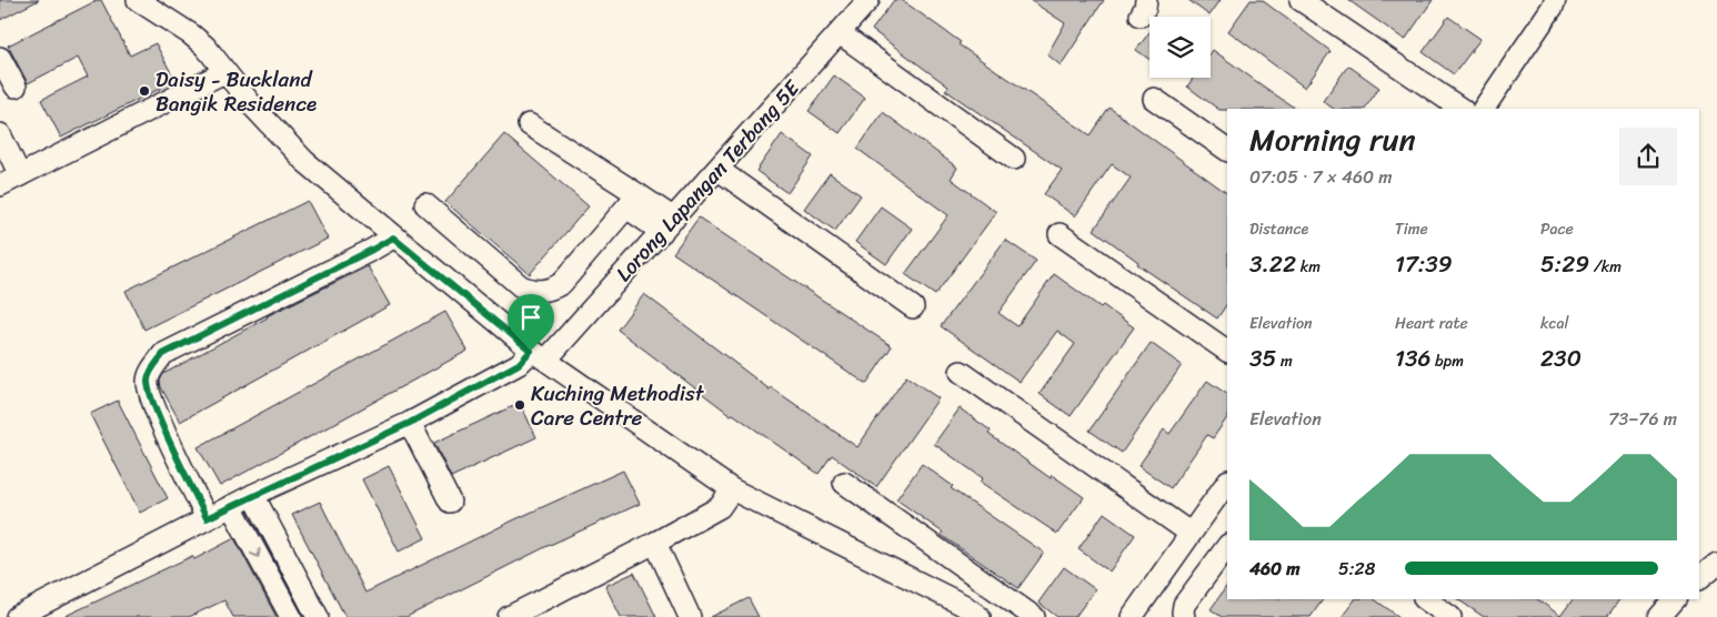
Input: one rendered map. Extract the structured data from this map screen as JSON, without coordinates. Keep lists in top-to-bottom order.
{
  "streets": {
    "street": ["Lorong Lapangan Terbang 5E"]
  },
  "places": ["Daisy - Buckland Bangik Residence", "Kuching Methodist Care Centre"],
  "page": {
    "heading": ["Morning run", "07:05 · 7 × 460 m"],
    "stats": [
      ["Distance", "3.22 km"],
      ["Time", "17:39"],
      ["Pace", "5:29 /km"],
      ["Elevation", "35 m"],
      ["Heart rate", "136 bpm"],
      ["kcal", "230"]
    ],
    "chart": ["Elevation", "73–76 m"],
    "list": [
      {
        "name": "460 m",
        "note": "5:28"
      }
    ]
  }
}
